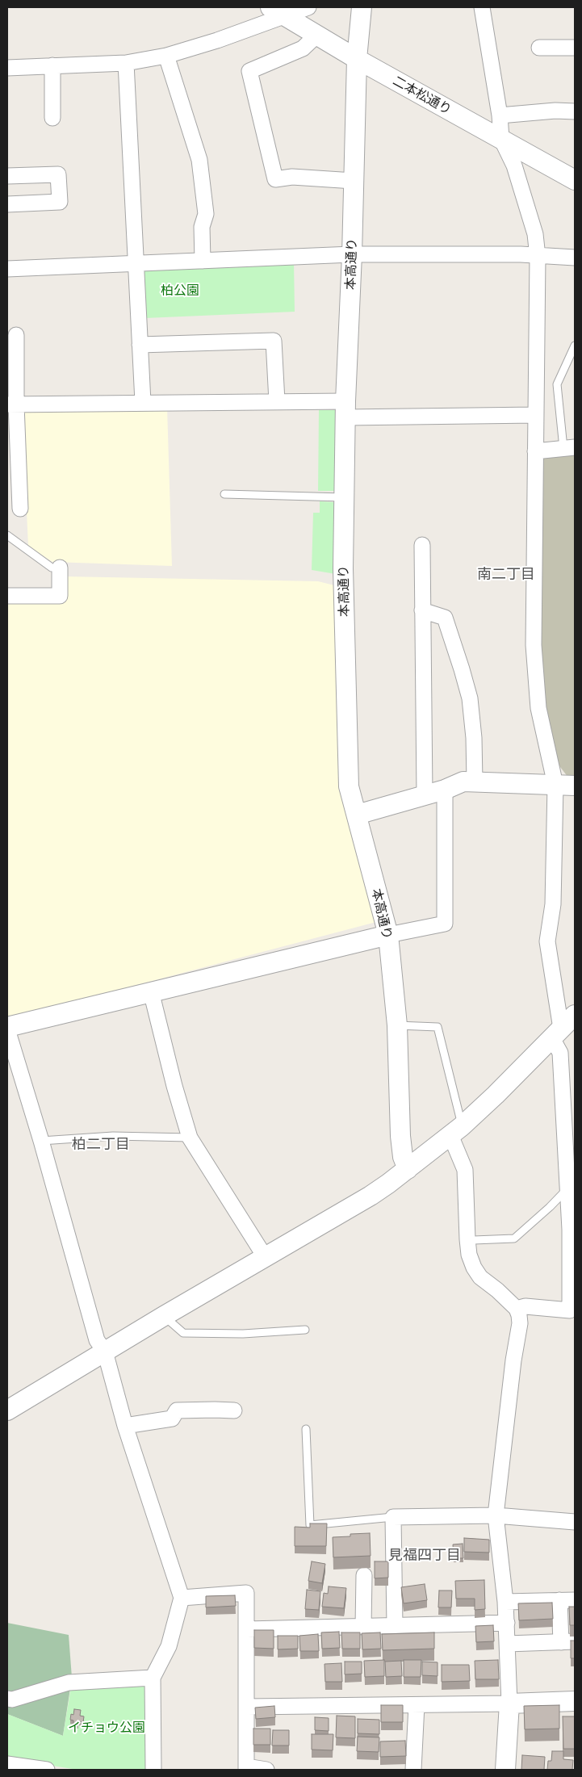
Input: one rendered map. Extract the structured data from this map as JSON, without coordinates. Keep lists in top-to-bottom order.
{
  "streets": {
    "street": ["二本松通り", "本高通り"]
  },
  "crossings": [
    ["二本松通り", "本高通り"]
  ],
  "districts": ["南二丁目", "柏二丁目", "見福四丁目"],
  "parks": ["柏公園", "イチョウ公園"]
}
